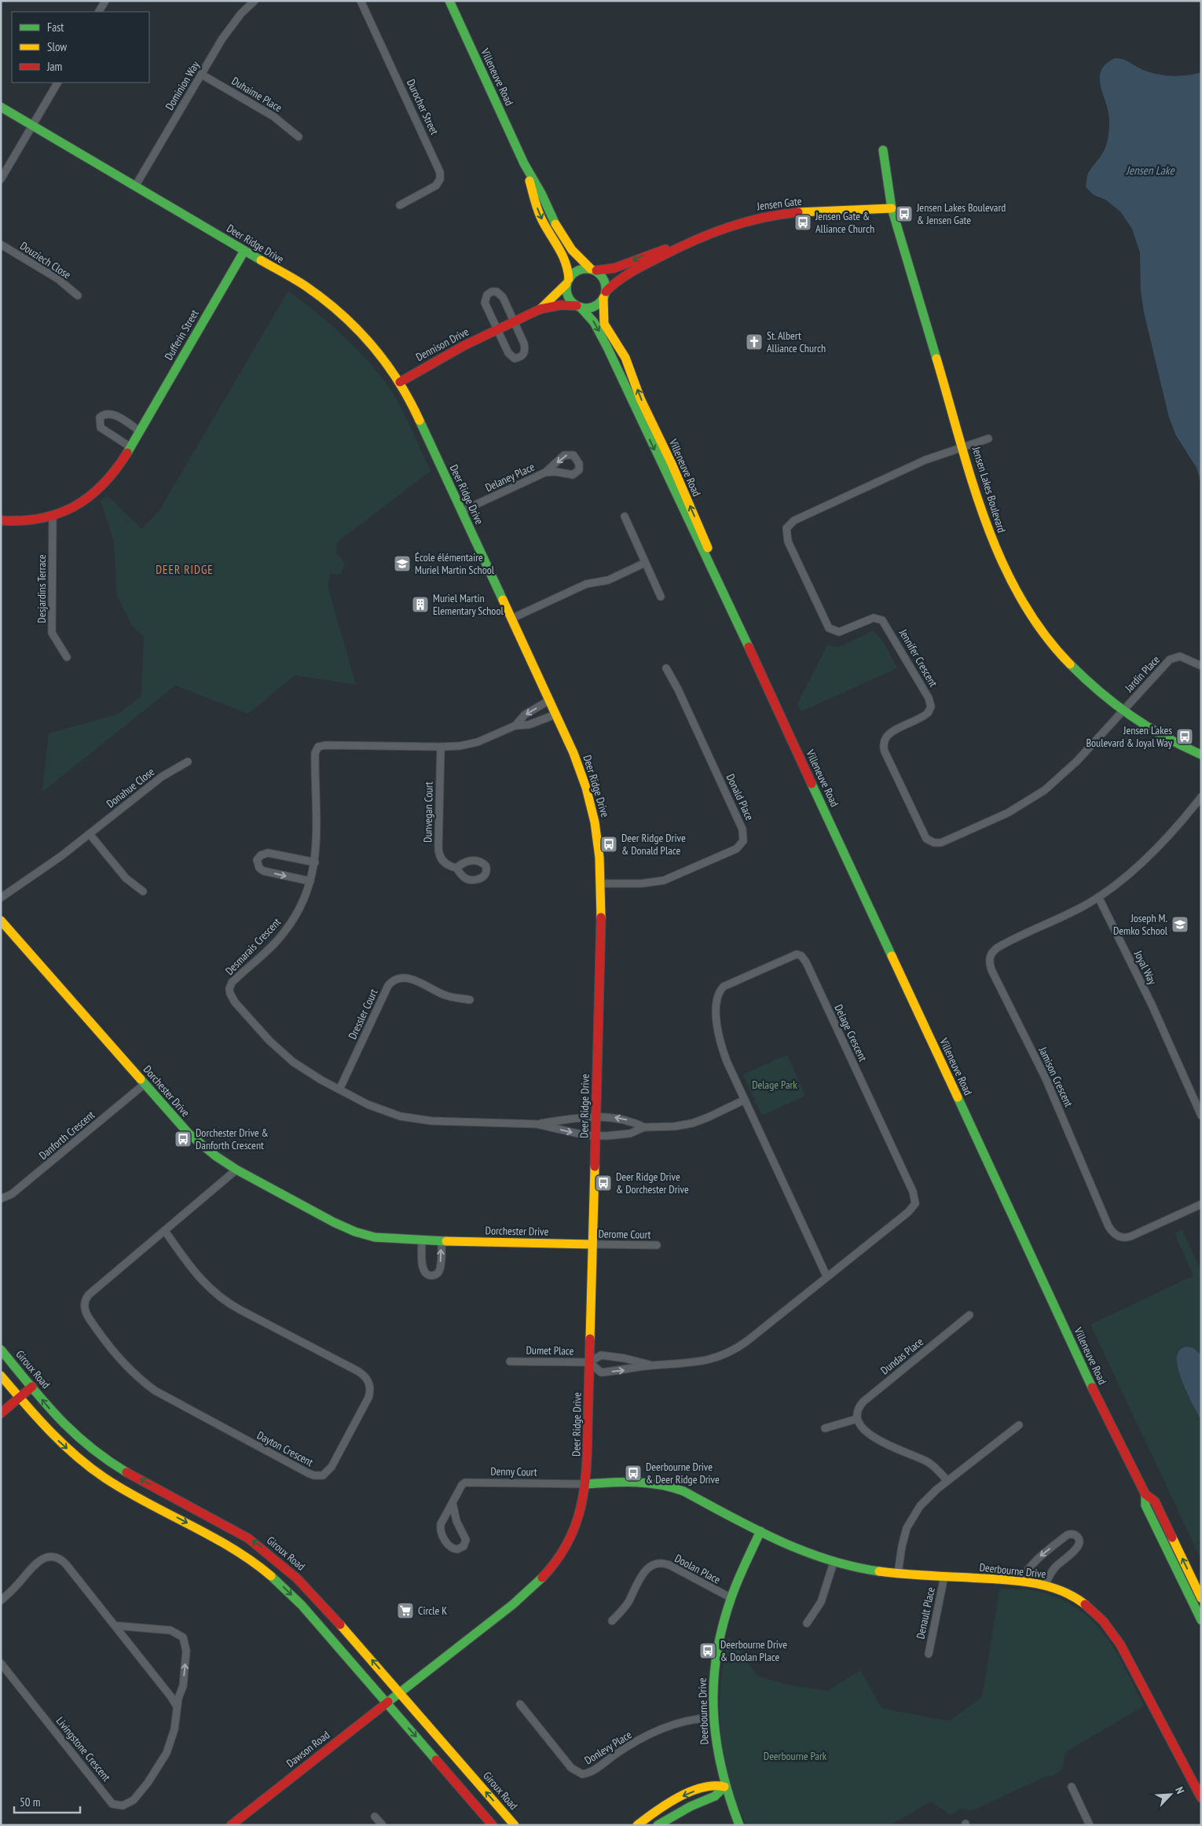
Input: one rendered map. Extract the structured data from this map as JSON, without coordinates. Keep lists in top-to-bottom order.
{
  "streets": {
    "street": [
      "Villeneuve Road",
      "Dominion Way",
      "Duhaime Place",
      "Durocher Street",
      "Jensen Gate",
      "Deer Ridge Drive",
      "Douziech Close",
      "Dufferin Street",
      "Dennison Drive",
      "Delaney Place",
      "Jensen Lakes Boulevard",
      "Desjardins Terrace",
      "Jennifer Crescent",
      "Jardin Place",
      "Donahue Close",
      "Donald Place",
      "Dunvegan Court",
      "Desmarais Crescent",
      "Joyal Way",
      "Dressler Court",
      "Delage Crescent",
      "Jamison Crescent",
      "Dorchester Drive",
      "Danforth Crescent",
      "Derome Court",
      "Dumet Place",
      "Dundas Place",
      "Giroux Road",
      "Dayton Crescent",
      "Denny Court",
      "Doolan Place",
      "Deerbourne Drive",
      "Denault Place",
      "Donlevy Place",
      "Livingstone Crescent",
      "Dawson Road"
    ]
  },
  "crossings": [
    ["Villeneuve Road", "Jensen Gate"],
    ["Villeneuve Road", "Dennison Drive"],
    ["Dominion Way", "Duhaime Place"],
    ["Dominion Way", "Deer Ridge Drive"],
    ["Jensen Gate", "Dennison Drive"],
    ["Jensen Gate", "Jensen Lakes Boulevard"],
    ["Deer Ridge Drive", "Dufferin Street"],
    ["Deer Ridge Drive", "Dennison Drive"],
    ["Deer Ridge Drive", "Delaney Place"],
    ["Deer Ridge Drive", "Donald Place"],
    ["Deer Ridge Drive", "Desmarais Crescent"],
    ["Deer Ridge Drive", "Delage Crescent"],
    ["Deer Ridge Drive", "Dorchester Drive"],
    ["Deer Ridge Drive", "Derome Court"],
    ["Deer Ridge Drive", "Dumet Place"],
    ["Deer Ridge Drive", "Giroux Road"],
    ["Deer Ridge Drive", "Denny Court"],
    ["Deer Ridge Drive", "Deerbourne Drive"],
    ["Deer Ridge Drive", "Dawson Road"],
    ["Dufferin Street", "Desjardins Terrace"],
    ["Jensen Lakes Boulevard", "Jennifer Crescent"],
    ["Jensen Lakes Boulevard", "Jardin Place"],
    ["Jennifer Crescent", "Jardin Place"],
    ["Dunvegan Court", "Desmarais Crescent"],
    ["Desmarais Crescent", "Dressler Court"],
    ["Joyal Way", "Jamison Crescent"],
    ["Delage Crescent", "Dumet Place"],
    ["Dorchester Drive", "Danforth Crescent"],
    ["Dorchester Drive", "Derome Court"],
    ["Dorchester Drive", "Dayton Crescent"],
    ["Giroux Road", "Dawson Road"],
    ["Denny Court", "Deerbourne Drive"],
    ["Doolan Place", "Deerbourne Drive"],
    ["Deerbourne Drive", "Denault Place"],
    ["Deerbourne Drive", "Donlevy Place"]
  ],
  "districts": ["DEER RIDGE"],
  "water": ["Jensen Lake"],
  "parks": ["Delage Park", "Deerbourne Park"],
  "places": {
    "bus stop": [
      "Jensen Lakes Boulevard & Jensen Gate",
      "Jensen Gate & Alliance Church",
      "Jensen Lakes Boulevard & Joyal Way",
      "Deer Ridge Drive & Donald Place",
      "Dorchester Drive & Danforth Crescent",
      "Deer Ridge Drive & Dorchester Drive",
      "Deerbourne Drive & Deer Ridge Drive",
      "Deerbourne Drive & Doolan Place"
    ],
    "church": ["St. Albert Alliance Church"],
    "school or university": ["École élémentaire Muriel Martin School", "Joseph M. Demko School"],
    "building": ["Muriel Martin Elementary School"],
    "supermarket": ["Circle K"]
  },
  "legend": ["Fast", "Slow", "Jam"],
  "scale_bar": "50 m",
  "north": "top right"
}
